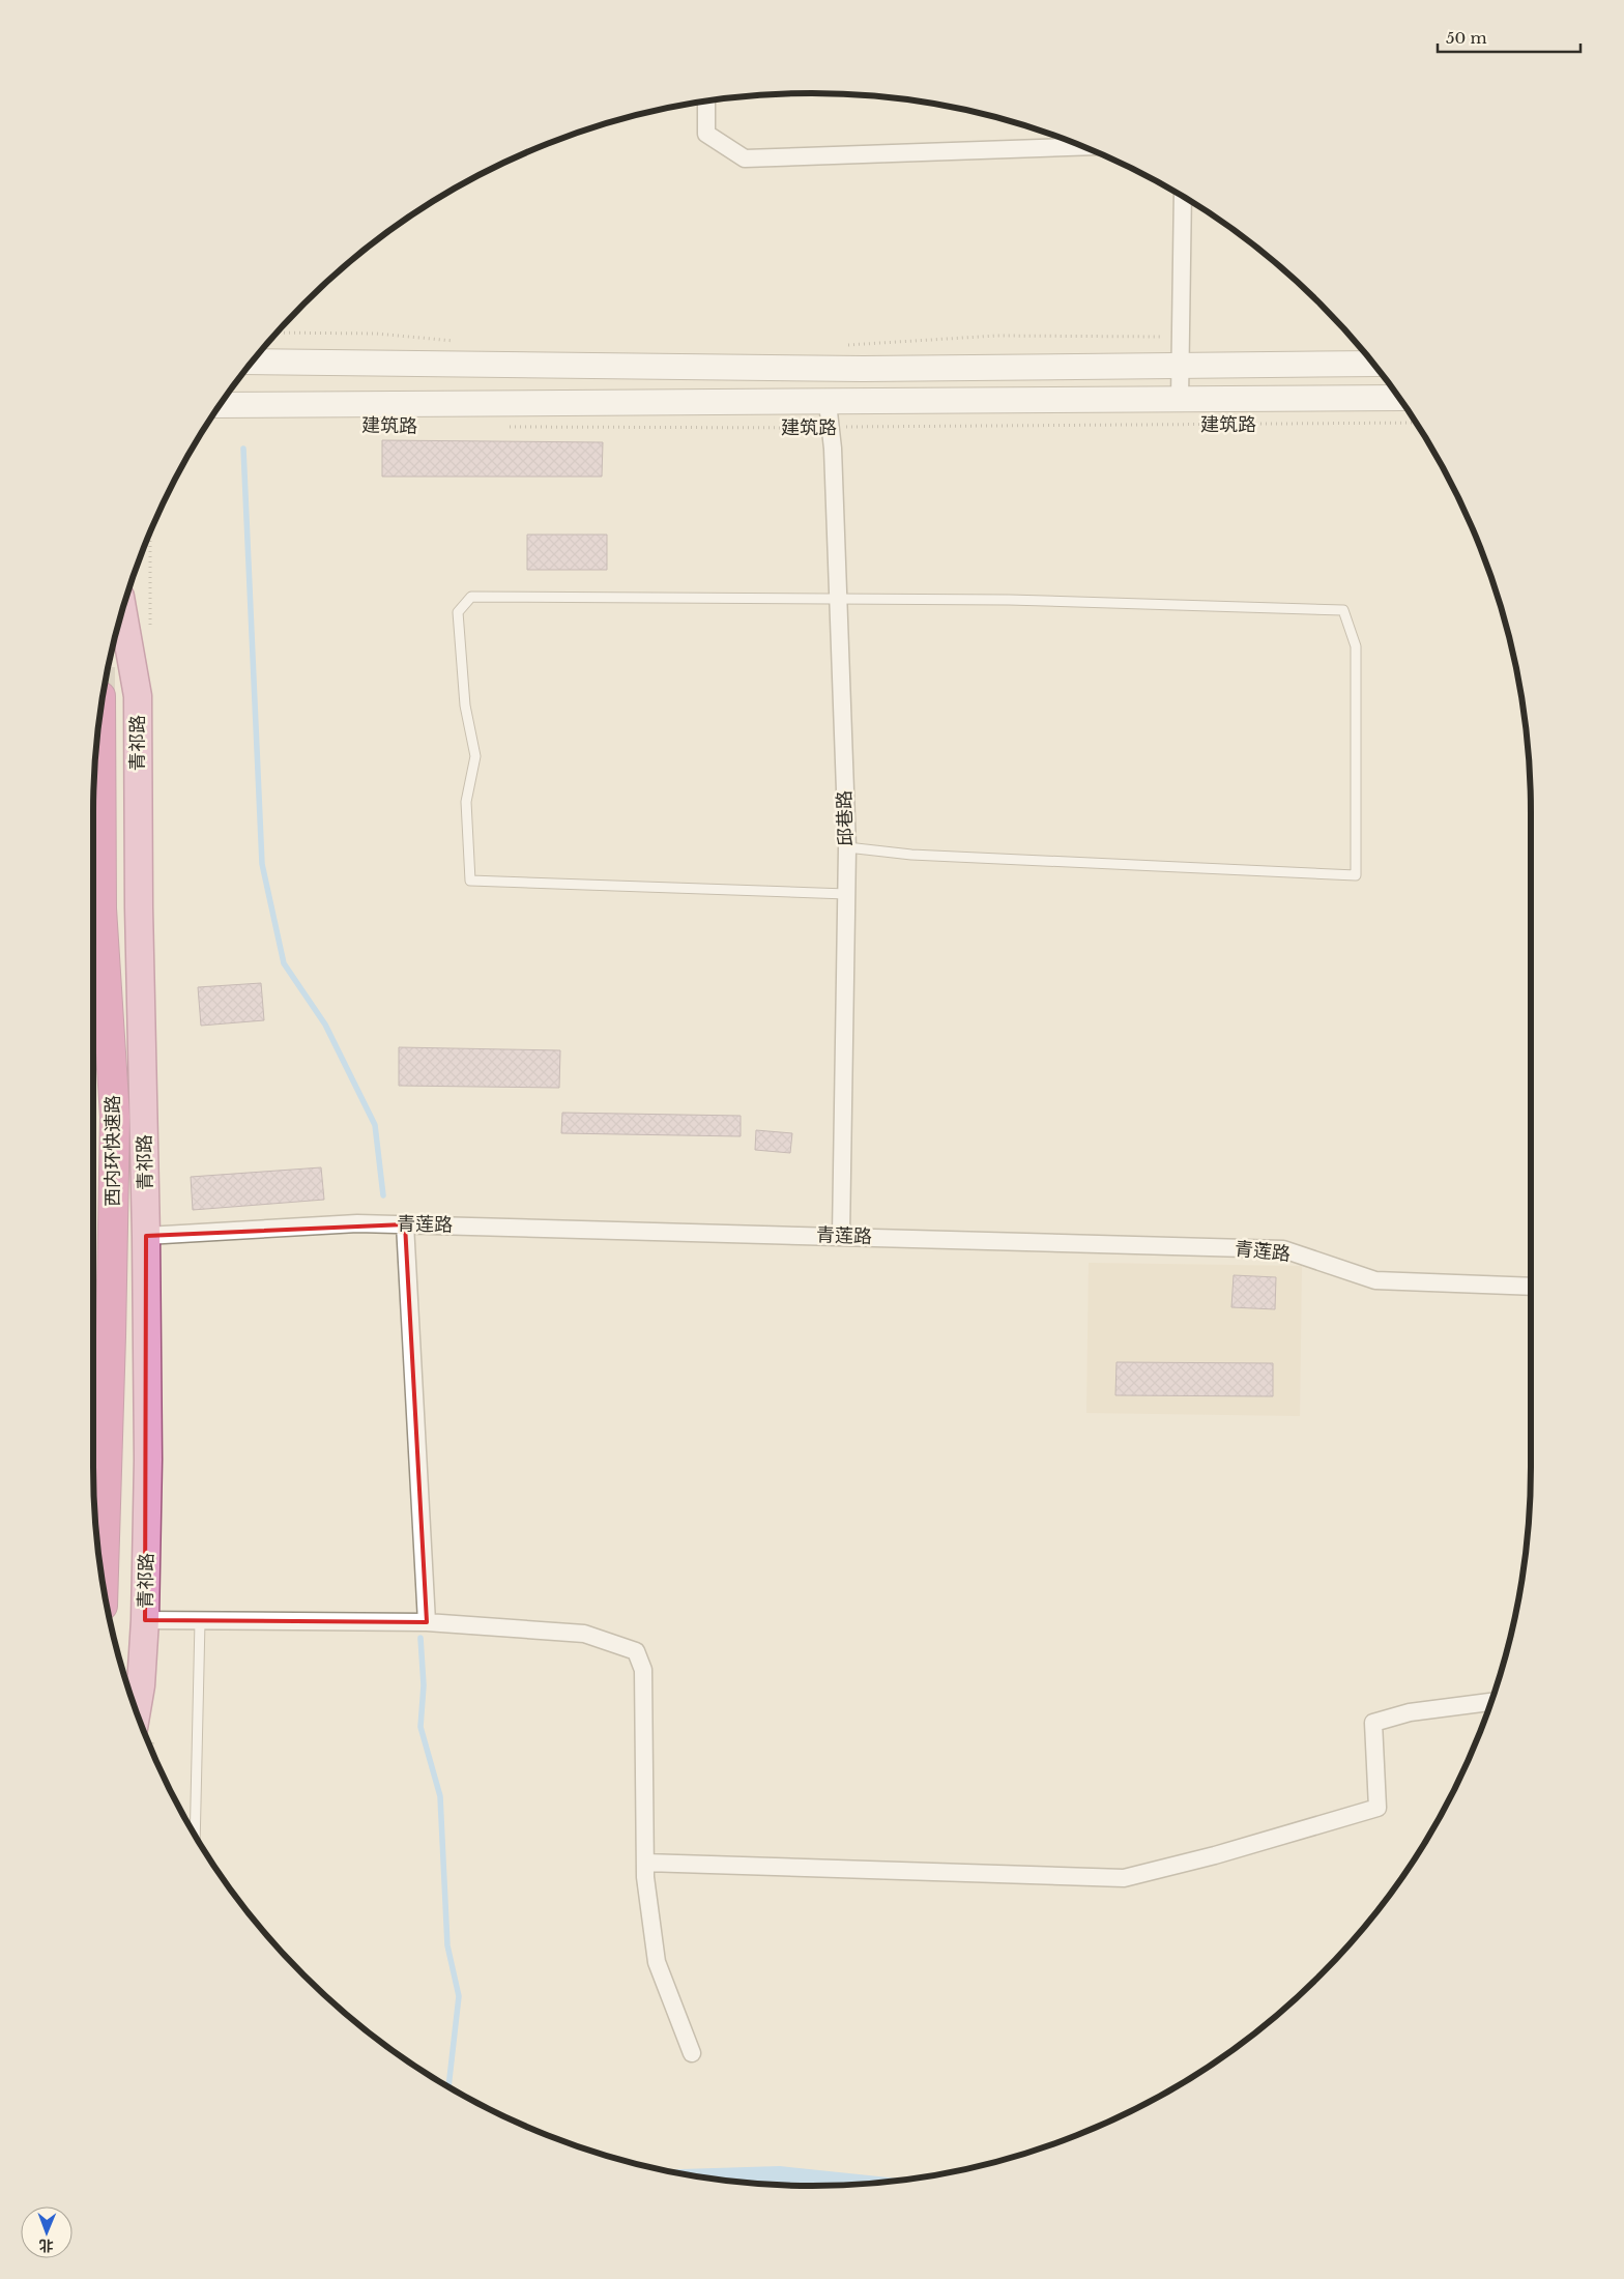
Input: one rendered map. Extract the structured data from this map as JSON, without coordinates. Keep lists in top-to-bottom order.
{
  "streets": {
    "highway": ["西内环快速路"],
    "main road": ["建筑路", "青祁路"],
    "street": ["邱巷路", "青莲路"]
  },
  "crossings": [
    ["建筑路", "邱巷路"],
    ["青祁路", "青莲路"],
    ["邱巷路", "青莲路"]
  ],
  "scale_bar": "50 m",
  "north": "bottom"
}
